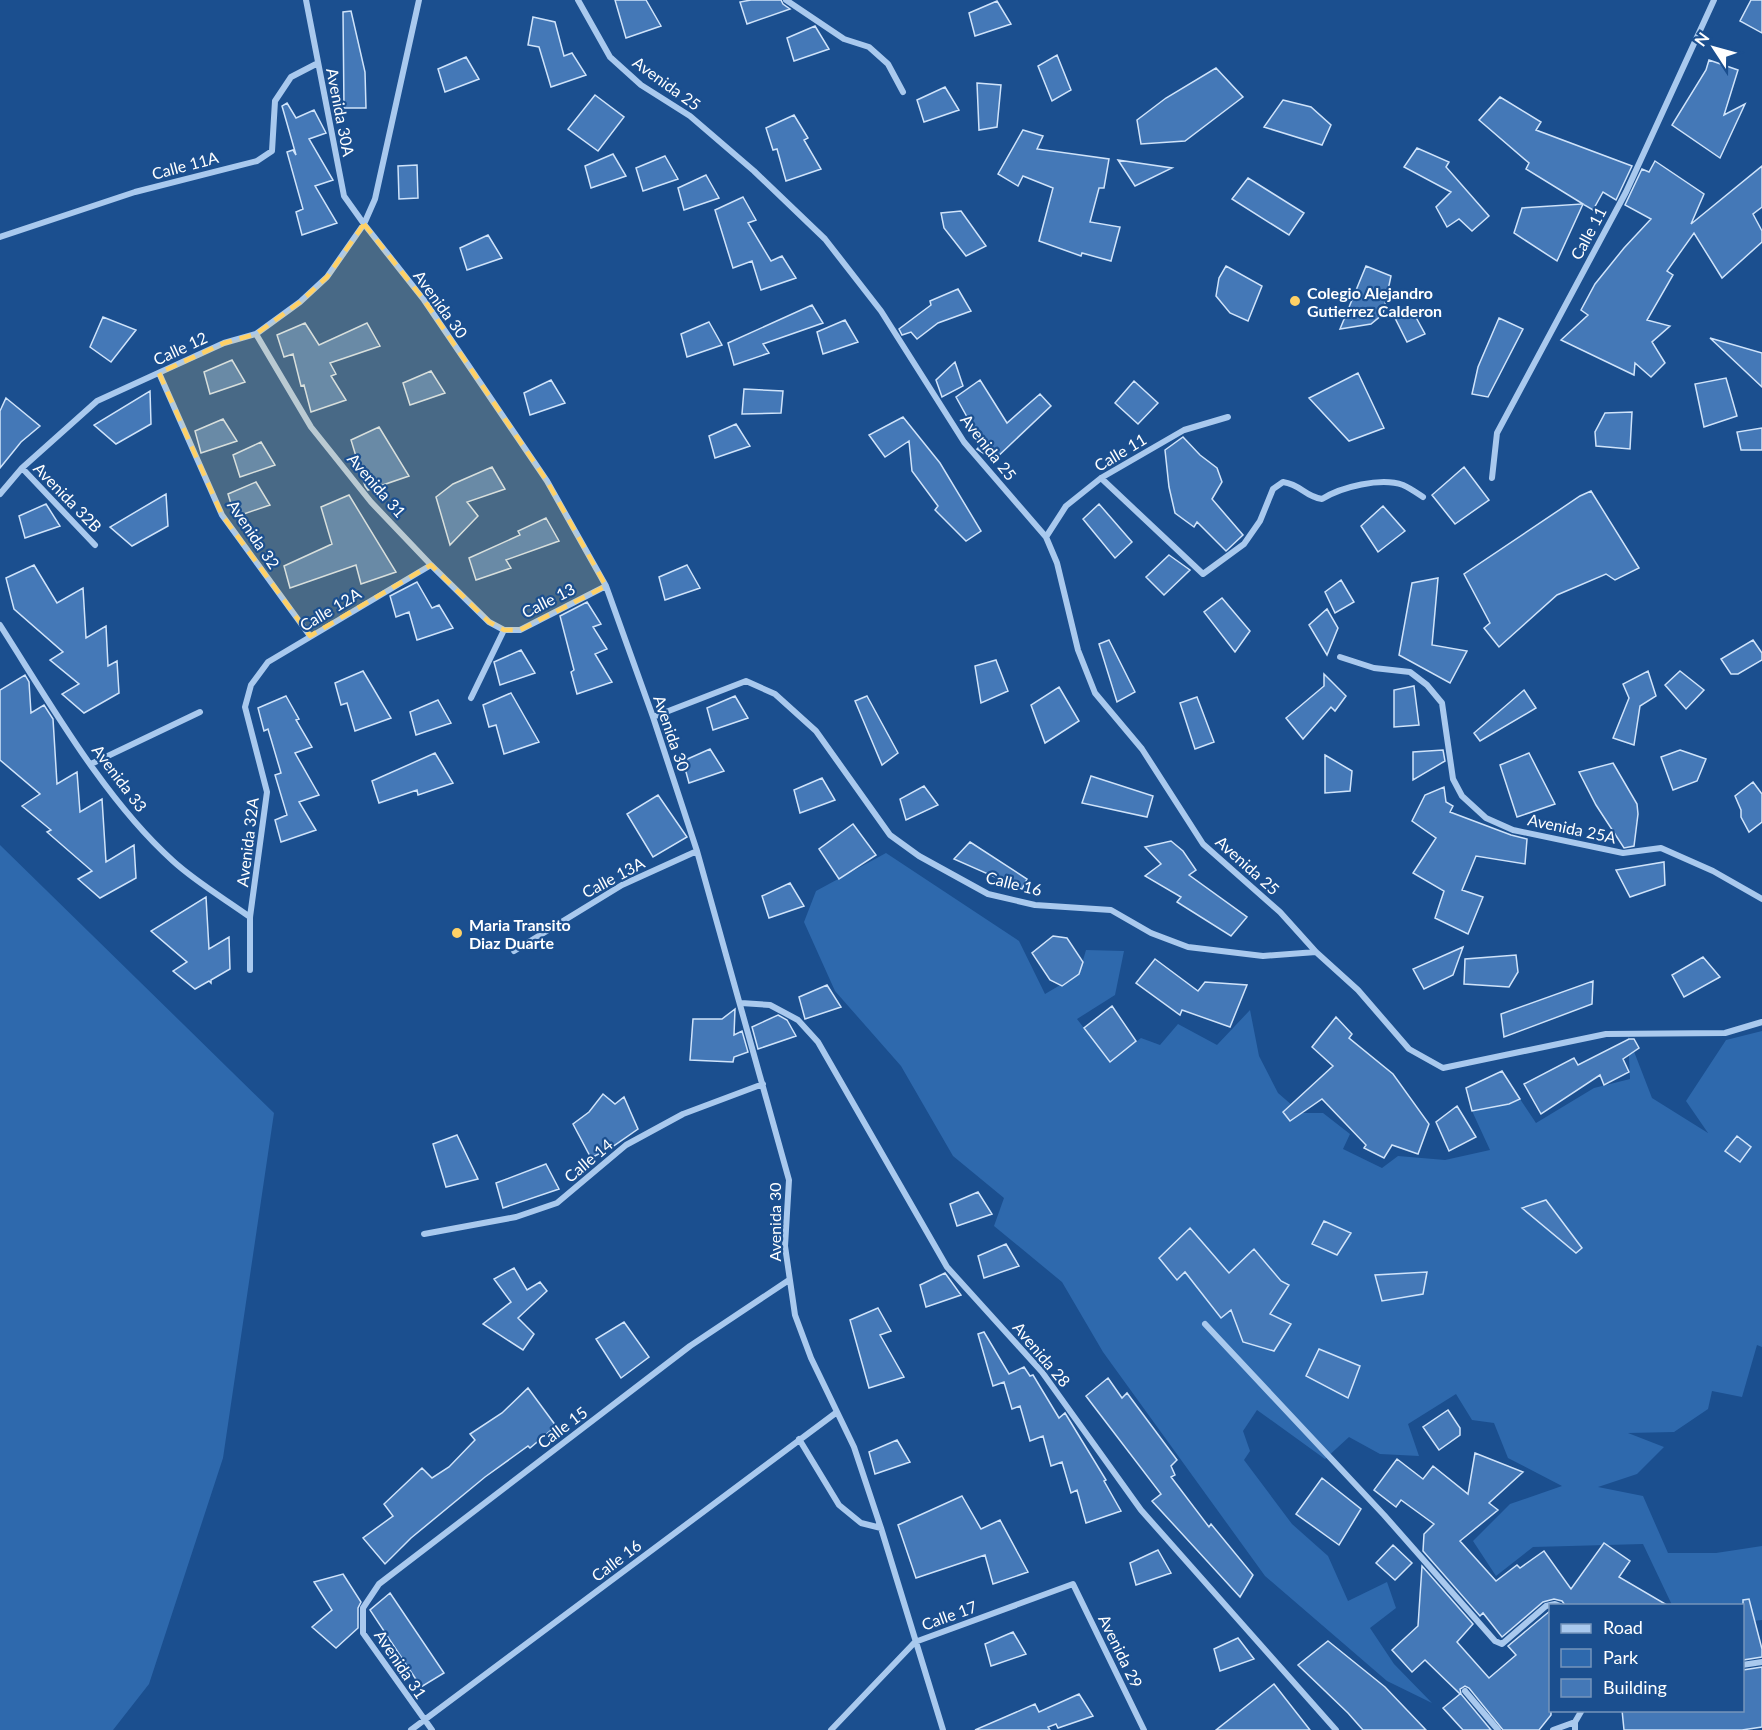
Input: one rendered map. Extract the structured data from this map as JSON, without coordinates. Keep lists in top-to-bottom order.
{
  "streets": {
    "street": [
      "Avenida 25",
      "Avenida 30A",
      "Calle 11A",
      "Calle 11",
      "Avenida 30",
      "Calle 12",
      "Avenida 31",
      "Avenida 32B",
      "Avenida 32",
      "Calle 13",
      "Calle 12A",
      "Avenida 33",
      "Avenida 25A",
      "Avenida 32A",
      "Calle 13A",
      "Calle 16",
      "Calle 14",
      "Avenida 28",
      "Calle 15",
      "Calle 17",
      "Avenida 29"
    ]
  },
  "crossings": [
    ["Avenida 25", "Calle 11"],
    ["Avenida 25", "Calle 16"],
    ["Avenida 30A", "Calle 11A"],
    ["Avenida 30A", "Avenida 30"],
    ["Avenida 30A", "Calle 12"],
    ["Avenida 30", "Calle 12"],
    ["Avenida 30", "Calle 13"],
    ["Avenida 30", "Calle 13A"],
    ["Avenida 30", "Calle 16"],
    ["Avenida 30", "Calle 14"],
    ["Avenida 30", "Avenida 28"],
    ["Avenida 30", "Calle 15"],
    ["Avenida 30", "Calle 17"],
    ["Calle 12", "Avenida 31"],
    ["Calle 12", "Avenida 32B"],
    ["Calle 12", "Avenida 32"],
    ["Avenida 31", "Calle 13"],
    ["Avenida 31", "Calle 12A"],
    ["Avenida 31", "Calle 16"],
    ["Avenida 31", "Calle 15"],
    ["Avenida 32", "Calle 12A"],
    ["Calle 12A", "Avenida 32A"],
    ["Avenida 33", "Avenida 32A"],
    ["Calle 17", "Avenida 29"]
  ],
  "places": ["Colegio Alejandro Gutierrez Calderon", "Maria Transito Diaz Duarte"],
  "legend": ["Road", "Park", "Building"],
  "north": "top left"
}
